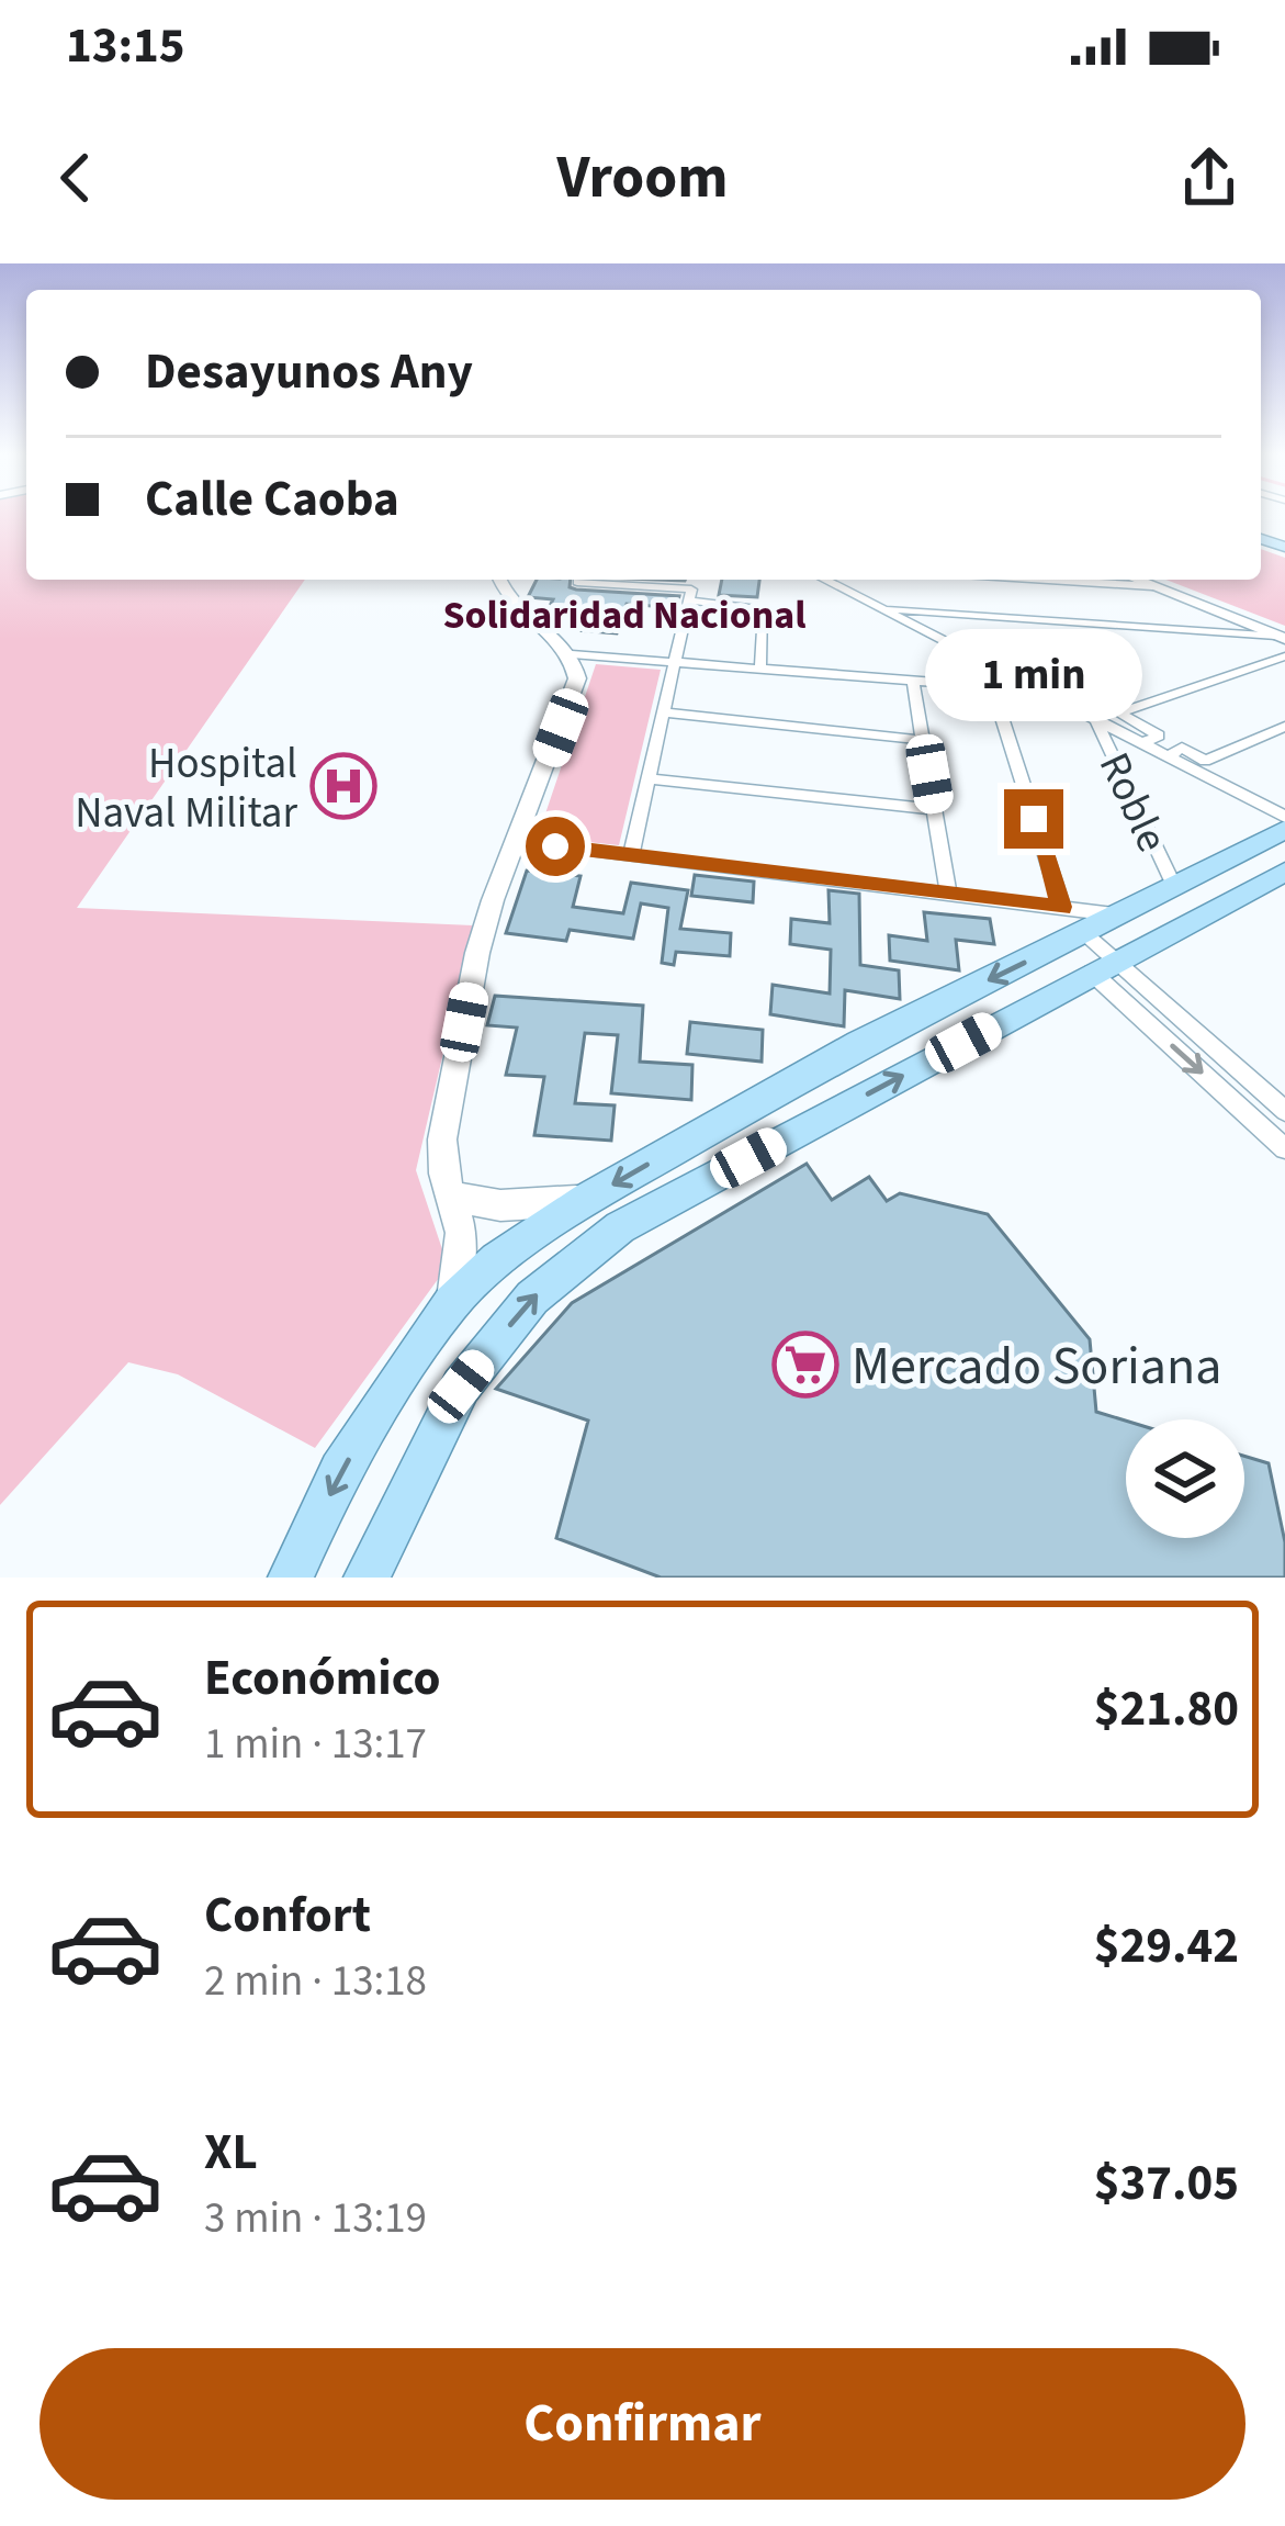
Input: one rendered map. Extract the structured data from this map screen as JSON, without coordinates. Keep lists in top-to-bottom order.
{
  "streets": {
    "street": ["Roble"]
  },
  "districts": ["Solidaridad Nacional"],
  "places": {
    "hospital": ["Hospital Naval Militar"],
    "supermarket": ["Mercado Soriana"]
  },
  "page": {
    "status": "13:15",
    "header": "Vroom",
    "banner": ["Desayunos Any", "Calle Caoba"],
    "bubble": "1 min",
    "list": [
      {
        "name": "Económico",
        "note": "1 min · 13:17",
        "value": "$21.80"
      },
      {
        "name": "Confort",
        "note": "2 min · 13:18",
        "value": "$29.42"
      },
      {
        "name": "XL",
        "note": "3 min · 13:19",
        "value": "$37.05"
      }
    ],
    "buttons": "Confirmar"
  }
}
